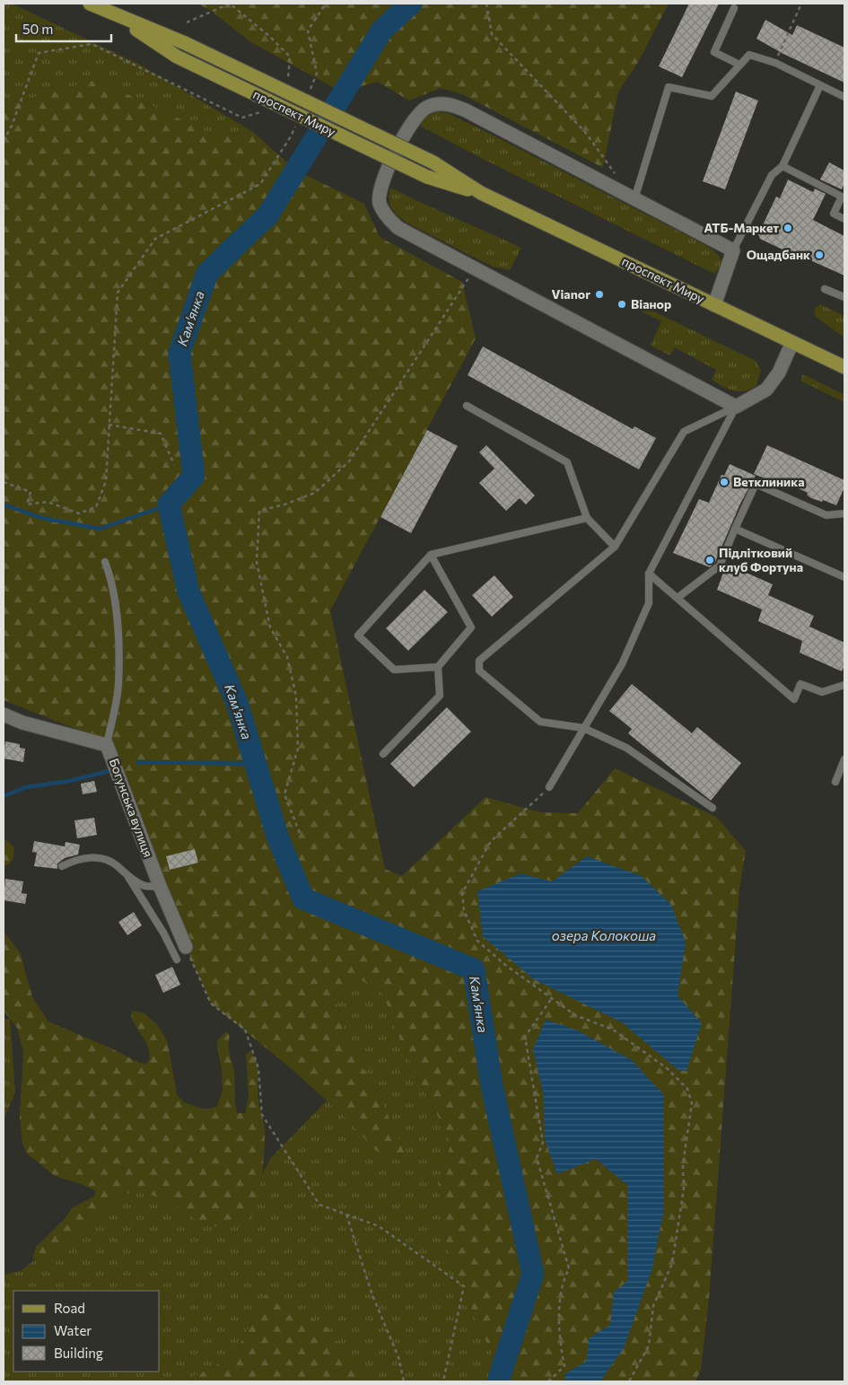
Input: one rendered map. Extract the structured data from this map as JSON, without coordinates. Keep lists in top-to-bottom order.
{
  "streets": {
    "main road": ["проспект Миру"],
    "street": ["Богунська вулиця"]
  },
  "water": ["Кам'янка", "озера Колокоша"],
  "places": [
    "АТБ-Маркет",
    "Ощадбанк",
    "Vianor",
    "Віанор",
    "Ветклиника",
    "Підлітковий клуб Фортуна"
  ],
  "legend": ["Road", "Water", "Building"],
  "scale_bar": "50 m"
}
